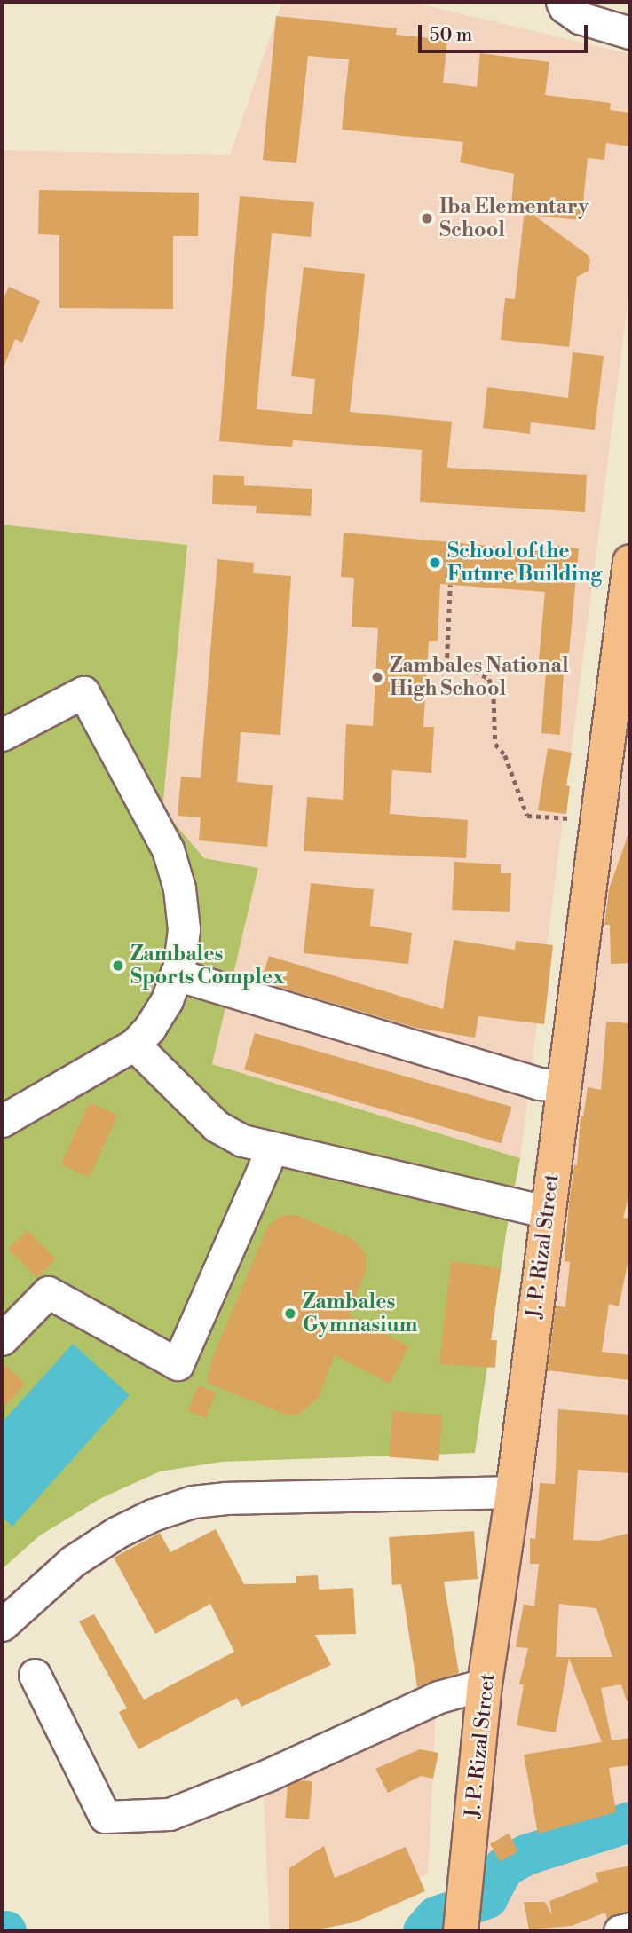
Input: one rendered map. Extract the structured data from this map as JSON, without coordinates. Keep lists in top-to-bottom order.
{
  "streets": {
    "main road": ["J. P. Rizal Street"]
  },
  "places": [
    "Iba Elementary School",
    "School of the Future Building",
    "Zambales National High School",
    "Zambales Sports Complex",
    "Zambales Gymnasium"
  ],
  "scale_bar": "50 m"
}
